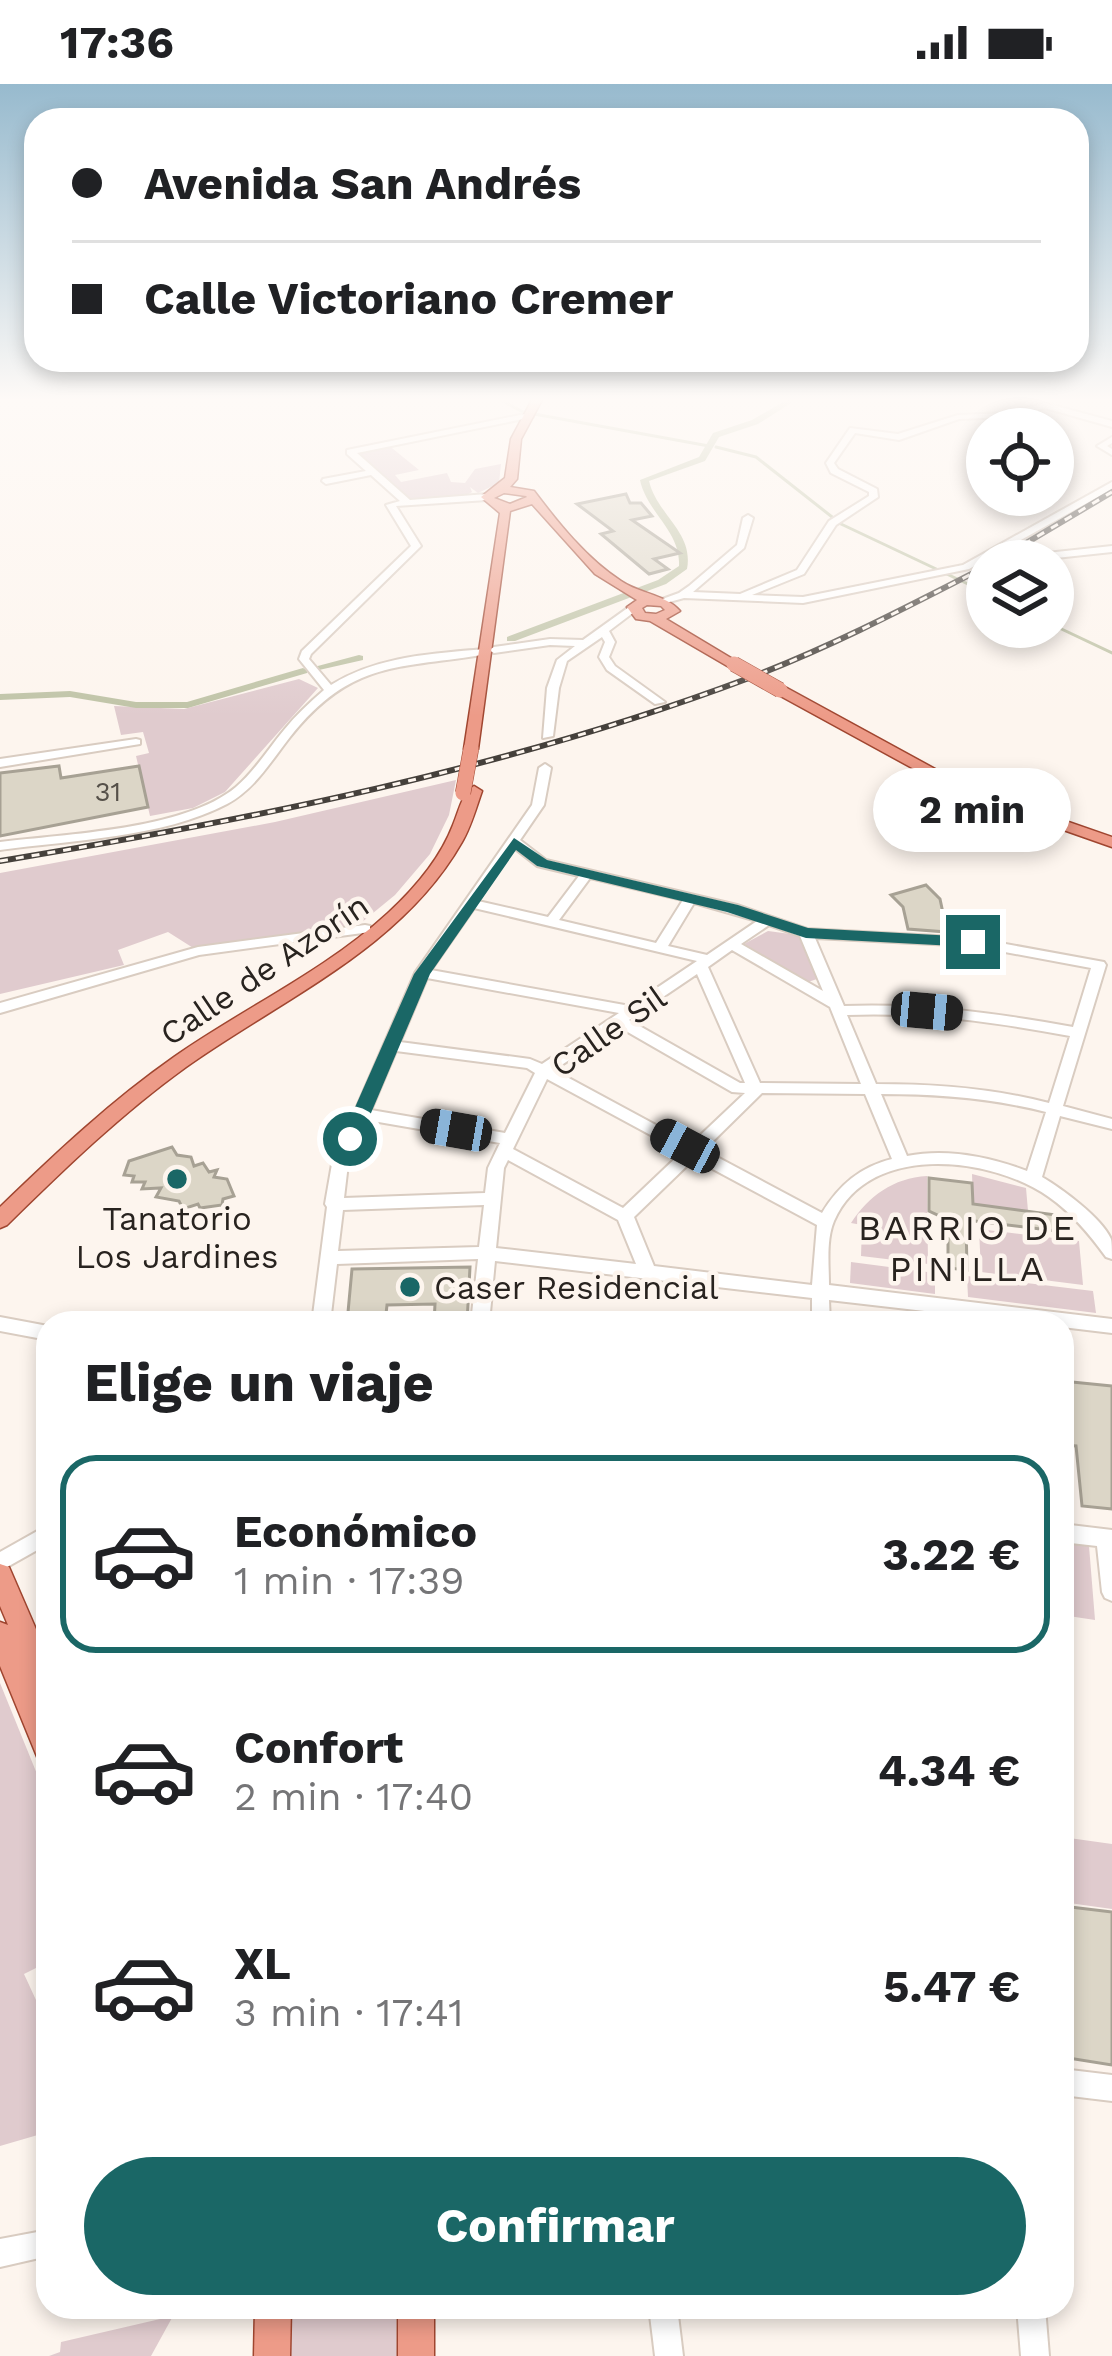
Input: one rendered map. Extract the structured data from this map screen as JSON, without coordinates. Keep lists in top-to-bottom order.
{
  "streets": {
    "main road": ["Calle de Azorín"],
    "street": ["Calle Sil"]
  },
  "districts": ["BARRIO DE PINILLA"],
  "places": ["Tanatorio Los Jardines", "Caser Residencial"],
  "house_numbers": ["31"],
  "page": {
    "status": "17:36",
    "banner": ["Avenida San Andrés", "Calle Victoriano Cremer"],
    "bubble": "2 min",
    "heading": "Elige un viaje",
    "list": [
      {
        "name": "Económico",
        "note": "1 min · 17:39",
        "value": "3.22 €"
      },
      {
        "name": "Confort",
        "note": "2 min · 17:40",
        "value": "4.34 €"
      },
      {
        "name": "XL",
        "note": "3 min · 17:41",
        "value": "5.47 €"
      }
    ],
    "buttons": "Confirmar"
  }
}
